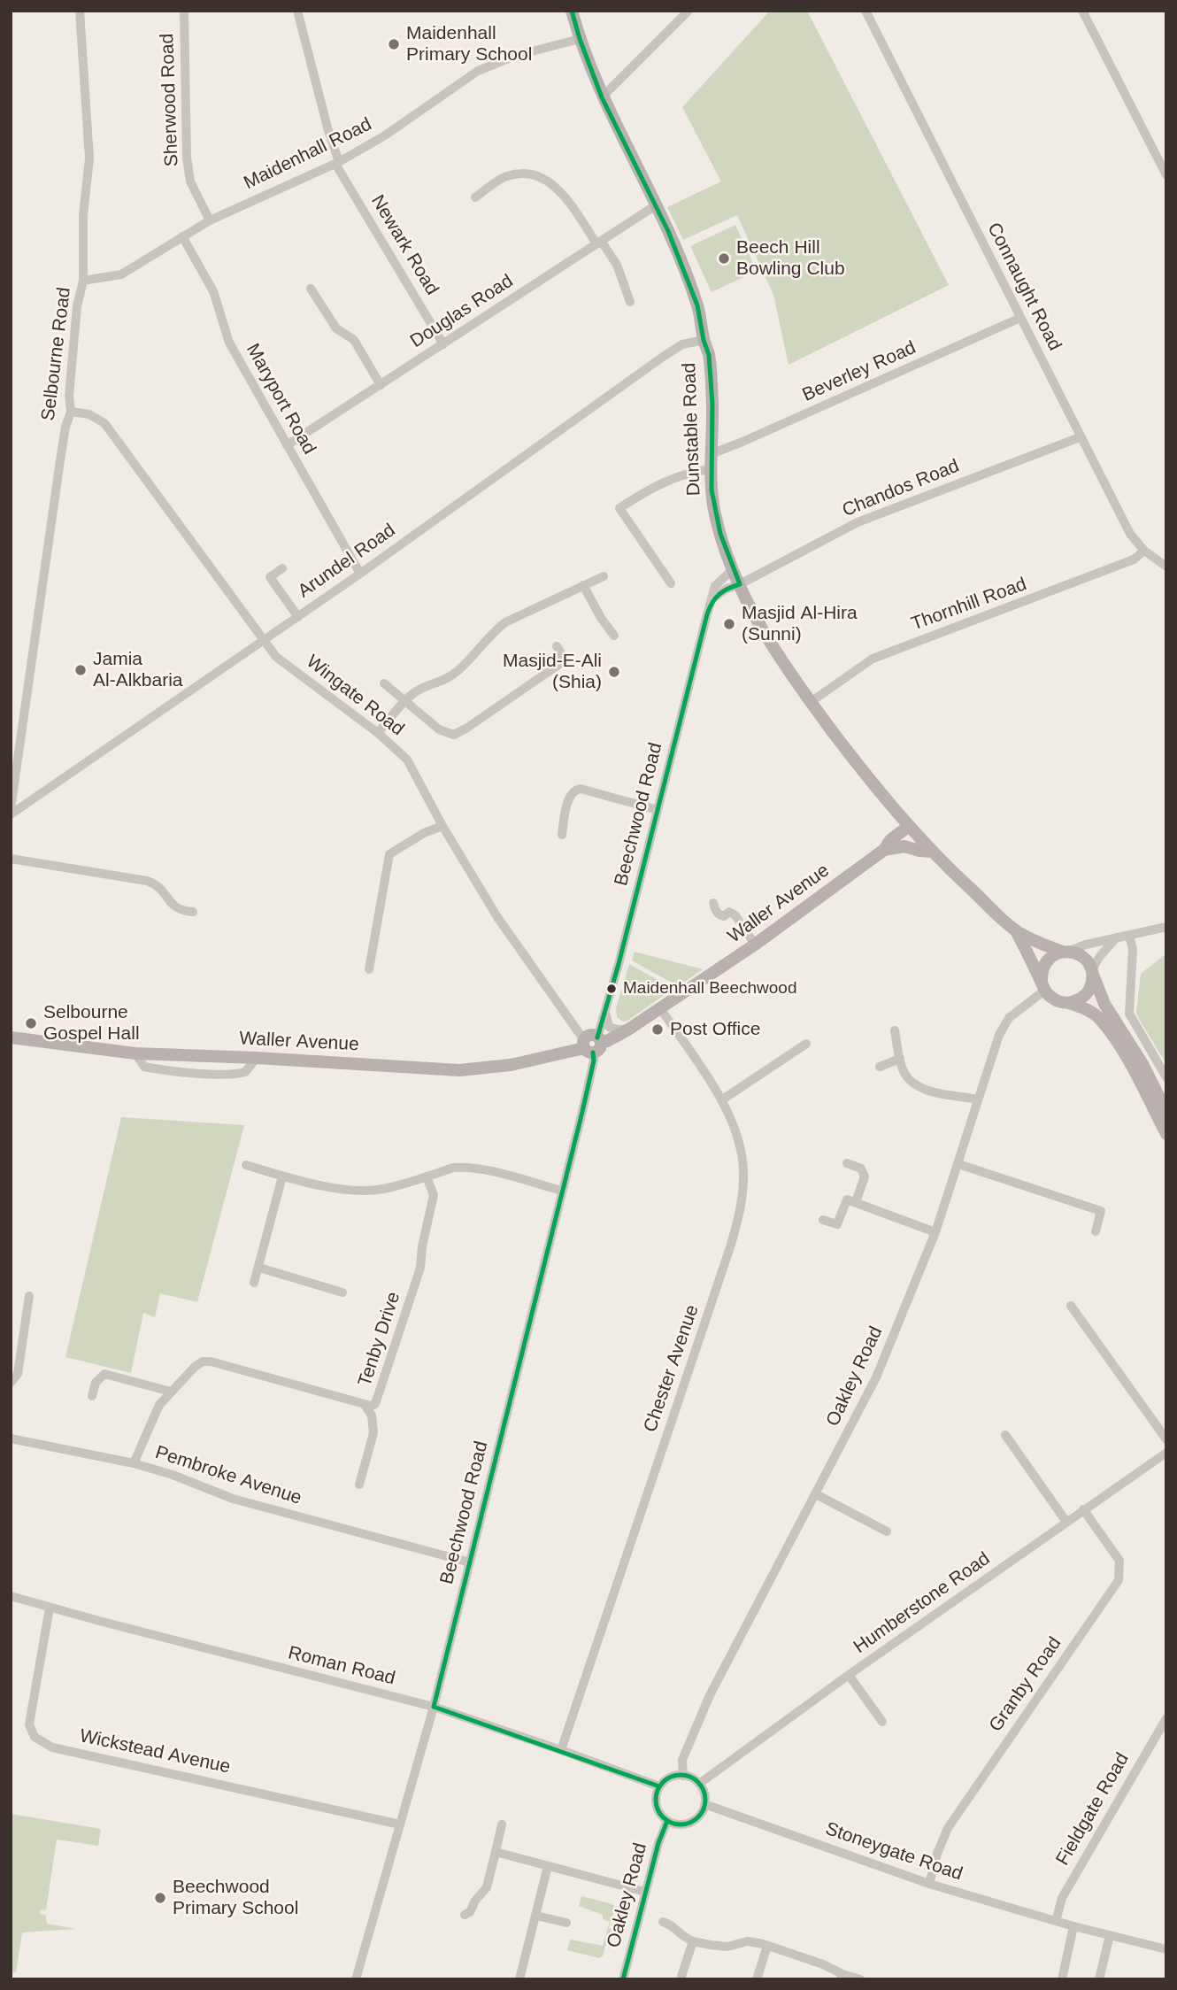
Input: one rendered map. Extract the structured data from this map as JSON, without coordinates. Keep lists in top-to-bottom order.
{
  "streets": {
    "main road": ["Dunstable Road", "Waller Avenue"],
    "street": [
      "Sherwood Road",
      "Maidenhall Road",
      "Newark Road",
      "Connaught Road",
      "Douglas Road",
      "Selbourne Road",
      "Beverley Road",
      "Maryport Road",
      "Chandos Road",
      "Arundel Road",
      "Thornhill Road",
      "Wingate Road",
      "Beechwood Road",
      "Tenby Drive",
      "Chester Avenue",
      "Oakley Road",
      "Pembroke Avenue",
      "Humberstone Road",
      "Roman Road",
      "Granby Road",
      "Wickstead Avenue",
      "Fieldgate Road",
      "Stoneygate Road"
    ]
  },
  "crossings": [
    ["Sherwood Road", "Maidenhall Road"],
    ["Maidenhall Road", "Newark Road"],
    ["Maidenhall Road", "Selbourne Road"],
    ["Maidenhall Road", "Maryport Road"],
    ["Maidenhall Road", "Dunstable Road"],
    ["Newark Road", "Douglas Road"],
    ["Connaught Road", "Beverley Road"],
    ["Connaught Road", "Chandos Road"],
    ["Connaught Road", "Thornhill Road"],
    ["Douglas Road", "Maryport Road"],
    ["Douglas Road", "Dunstable Road"],
    ["Selbourne Road", "Wingate Road"],
    ["Beverley Road", "Dunstable Road"],
    ["Maryport Road", "Arundel Road"],
    ["Dunstable Road", "Chandos Road"],
    ["Dunstable Road", "Arundel Road"],
    ["Dunstable Road", "Thornhill Road"],
    ["Dunstable Road", "Beechwood Road"],
    ["Dunstable Road", "Waller Avenue"],
    ["Arundel Road", "Wingate Road"],
    ["Wingate Road", "Beechwood Road"],
    ["Wingate Road", "Waller Avenue"],
    ["Beechwood Road", "Waller Avenue"],
    ["Beechwood Road", "Pembroke Avenue"],
    ["Beechwood Road", "Roman Road"],
    ["Beechwood Road", "Wickstead Avenue"],
    ["Waller Avenue", "Chester Avenue"],
    ["Tenby Drive", "Pembroke Avenue"],
    ["Chester Avenue", "Roman Road"],
    ["Oakley Road", "Humberstone Road"],
    ["Oakley Road", "Roman Road"],
    ["Oakley Road", "Stoneygate Road"],
    ["Humberstone Road", "Roman Road"],
    ["Humberstone Road", "Granby Road"],
    ["Humberstone Road", "Stoneygate Road"],
    ["Roman Road", "Wickstead Avenue"],
    ["Roman Road", "Stoneygate Road"],
    ["Granby Road", "Stoneygate Road"],
    ["Fieldgate Road", "Stoneygate Road"]
  ],
  "places": [
    "Maidenhall Primary School",
    "Beech Hill Bowling Club",
    "Masjid Al-Hira (Sunni)",
    "Jamia Al-Alkbaria",
    "Masjid-E-Ali (Shia)",
    "Maidenhall Beechwood",
    "Selbourne Gospel Hall",
    "Post Office",
    "Beechwood Primary School"
  ]
}
